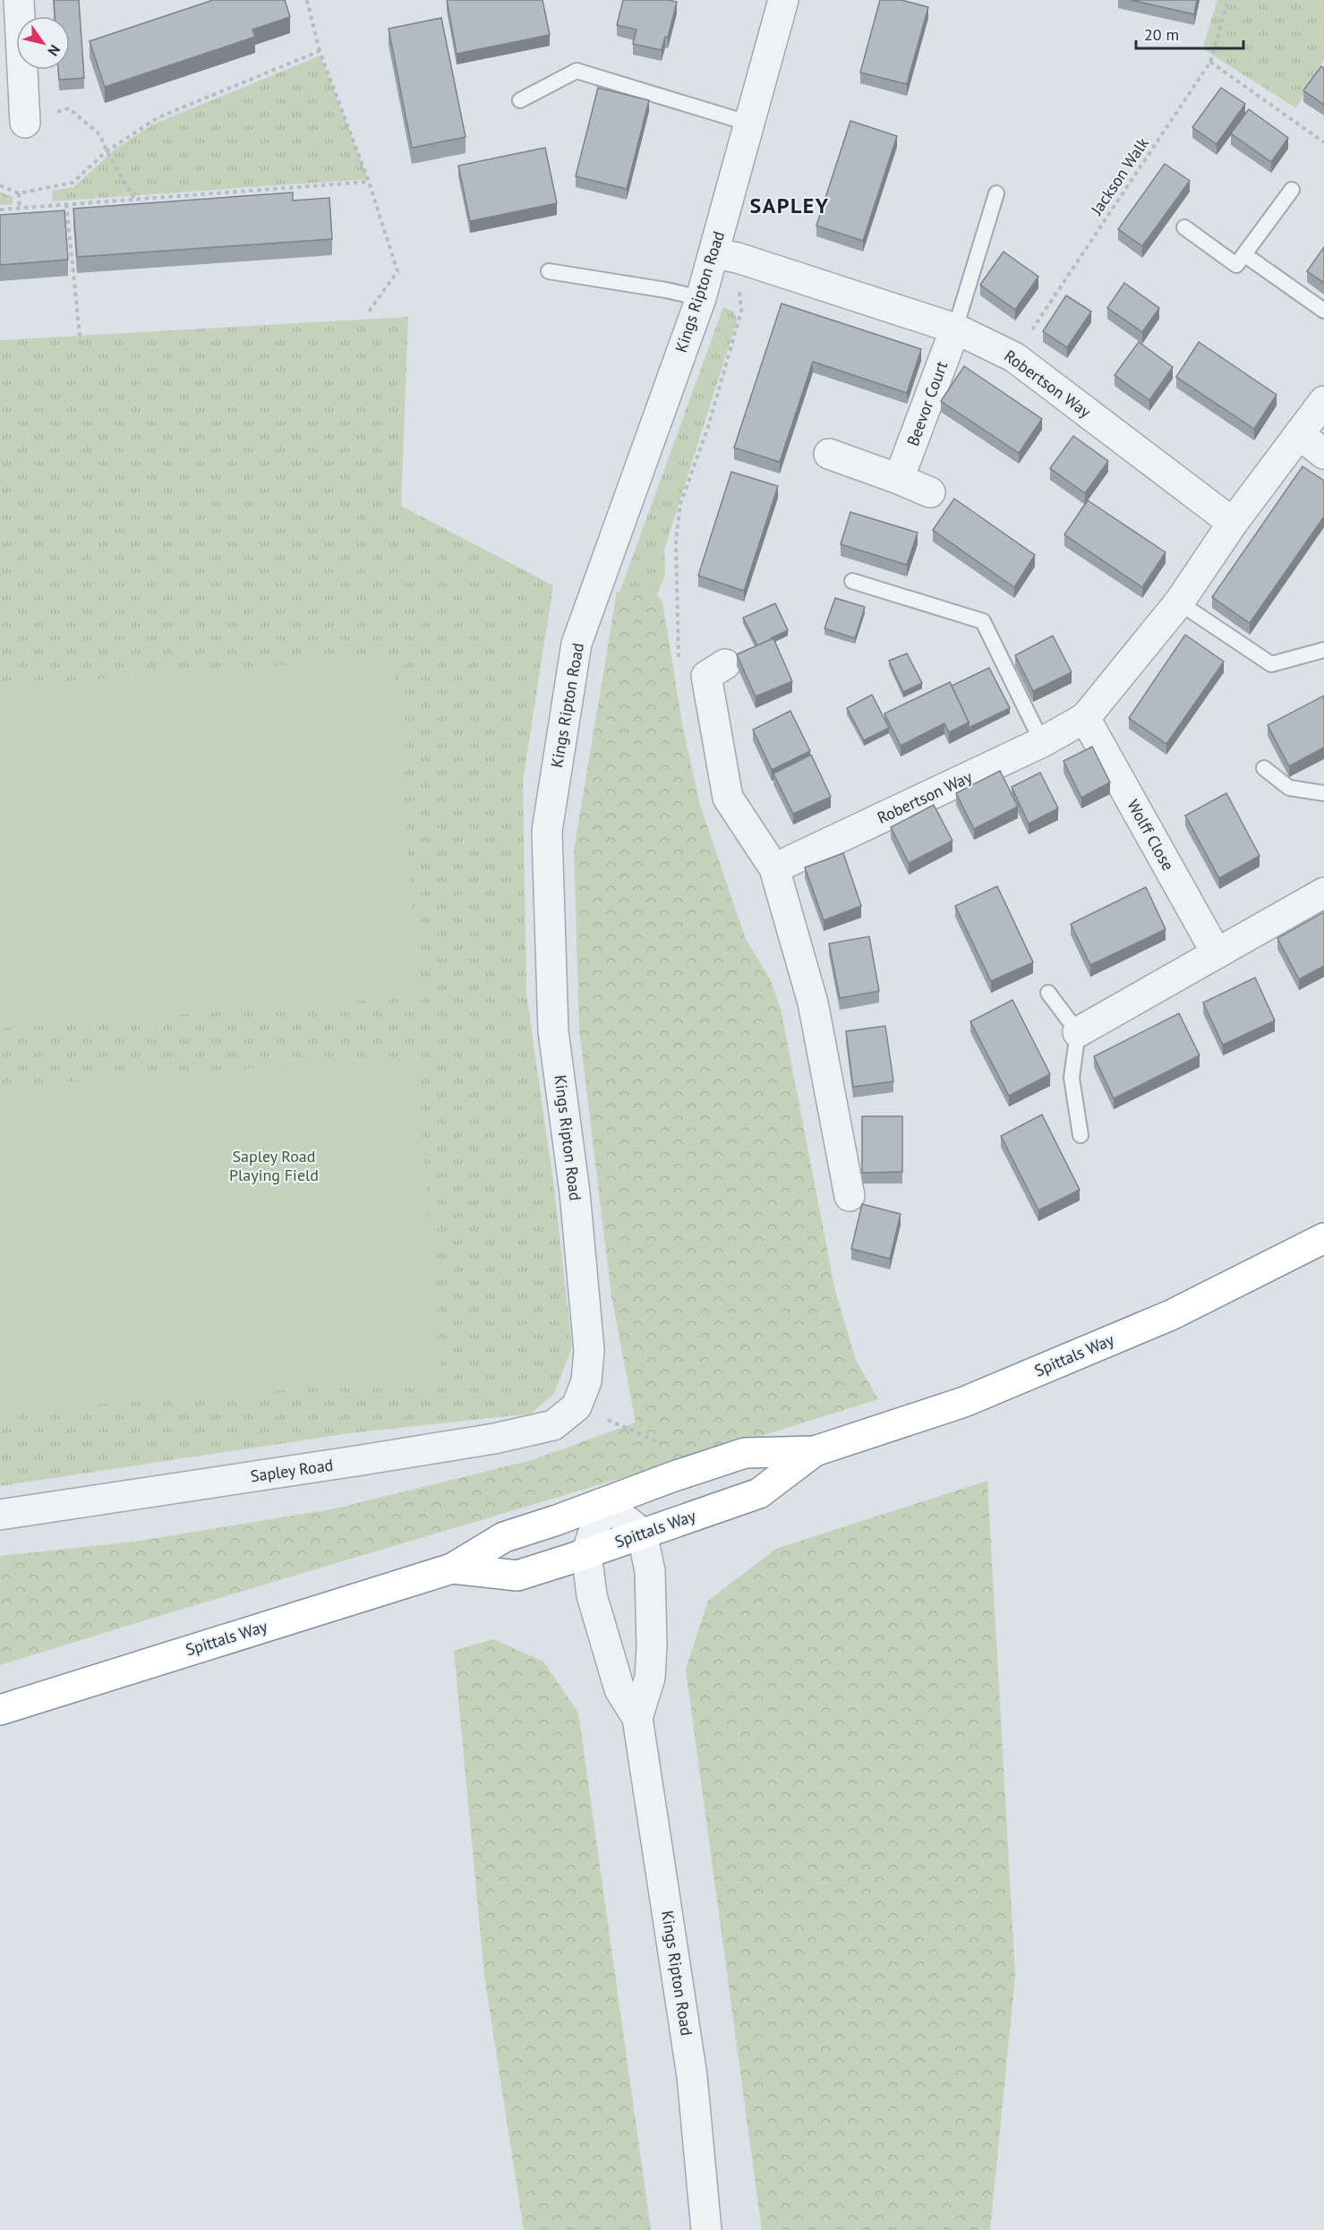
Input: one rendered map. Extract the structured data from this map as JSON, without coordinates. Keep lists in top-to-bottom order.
{
  "streets": {
    "highway": ["Spittals Way"],
    "street": [
      "Kings Ripton Road",
      "Robertson Way",
      "Beevor Court",
      "Wolff Close",
      "Sapley Road"
    ],
    "path": ["Jackson Walk"]
  },
  "crossings": [
    ["Jackson Walk", "Robertson Way"],
    ["Kings Ripton Road", "Robertson Way"],
    ["Kings Ripton Road", "Spittals Way"],
    ["Kings Ripton Road", "Sapley Road"],
    ["Robertson Way", "Beevor Court"],
    ["Robertson Way", "Wolff Close"]
  ],
  "districts": ["SAPLEY"],
  "parks": ["Sapley Road Playing Field"],
  "scale_bar": "20 m",
  "north": "bottom right"
}
